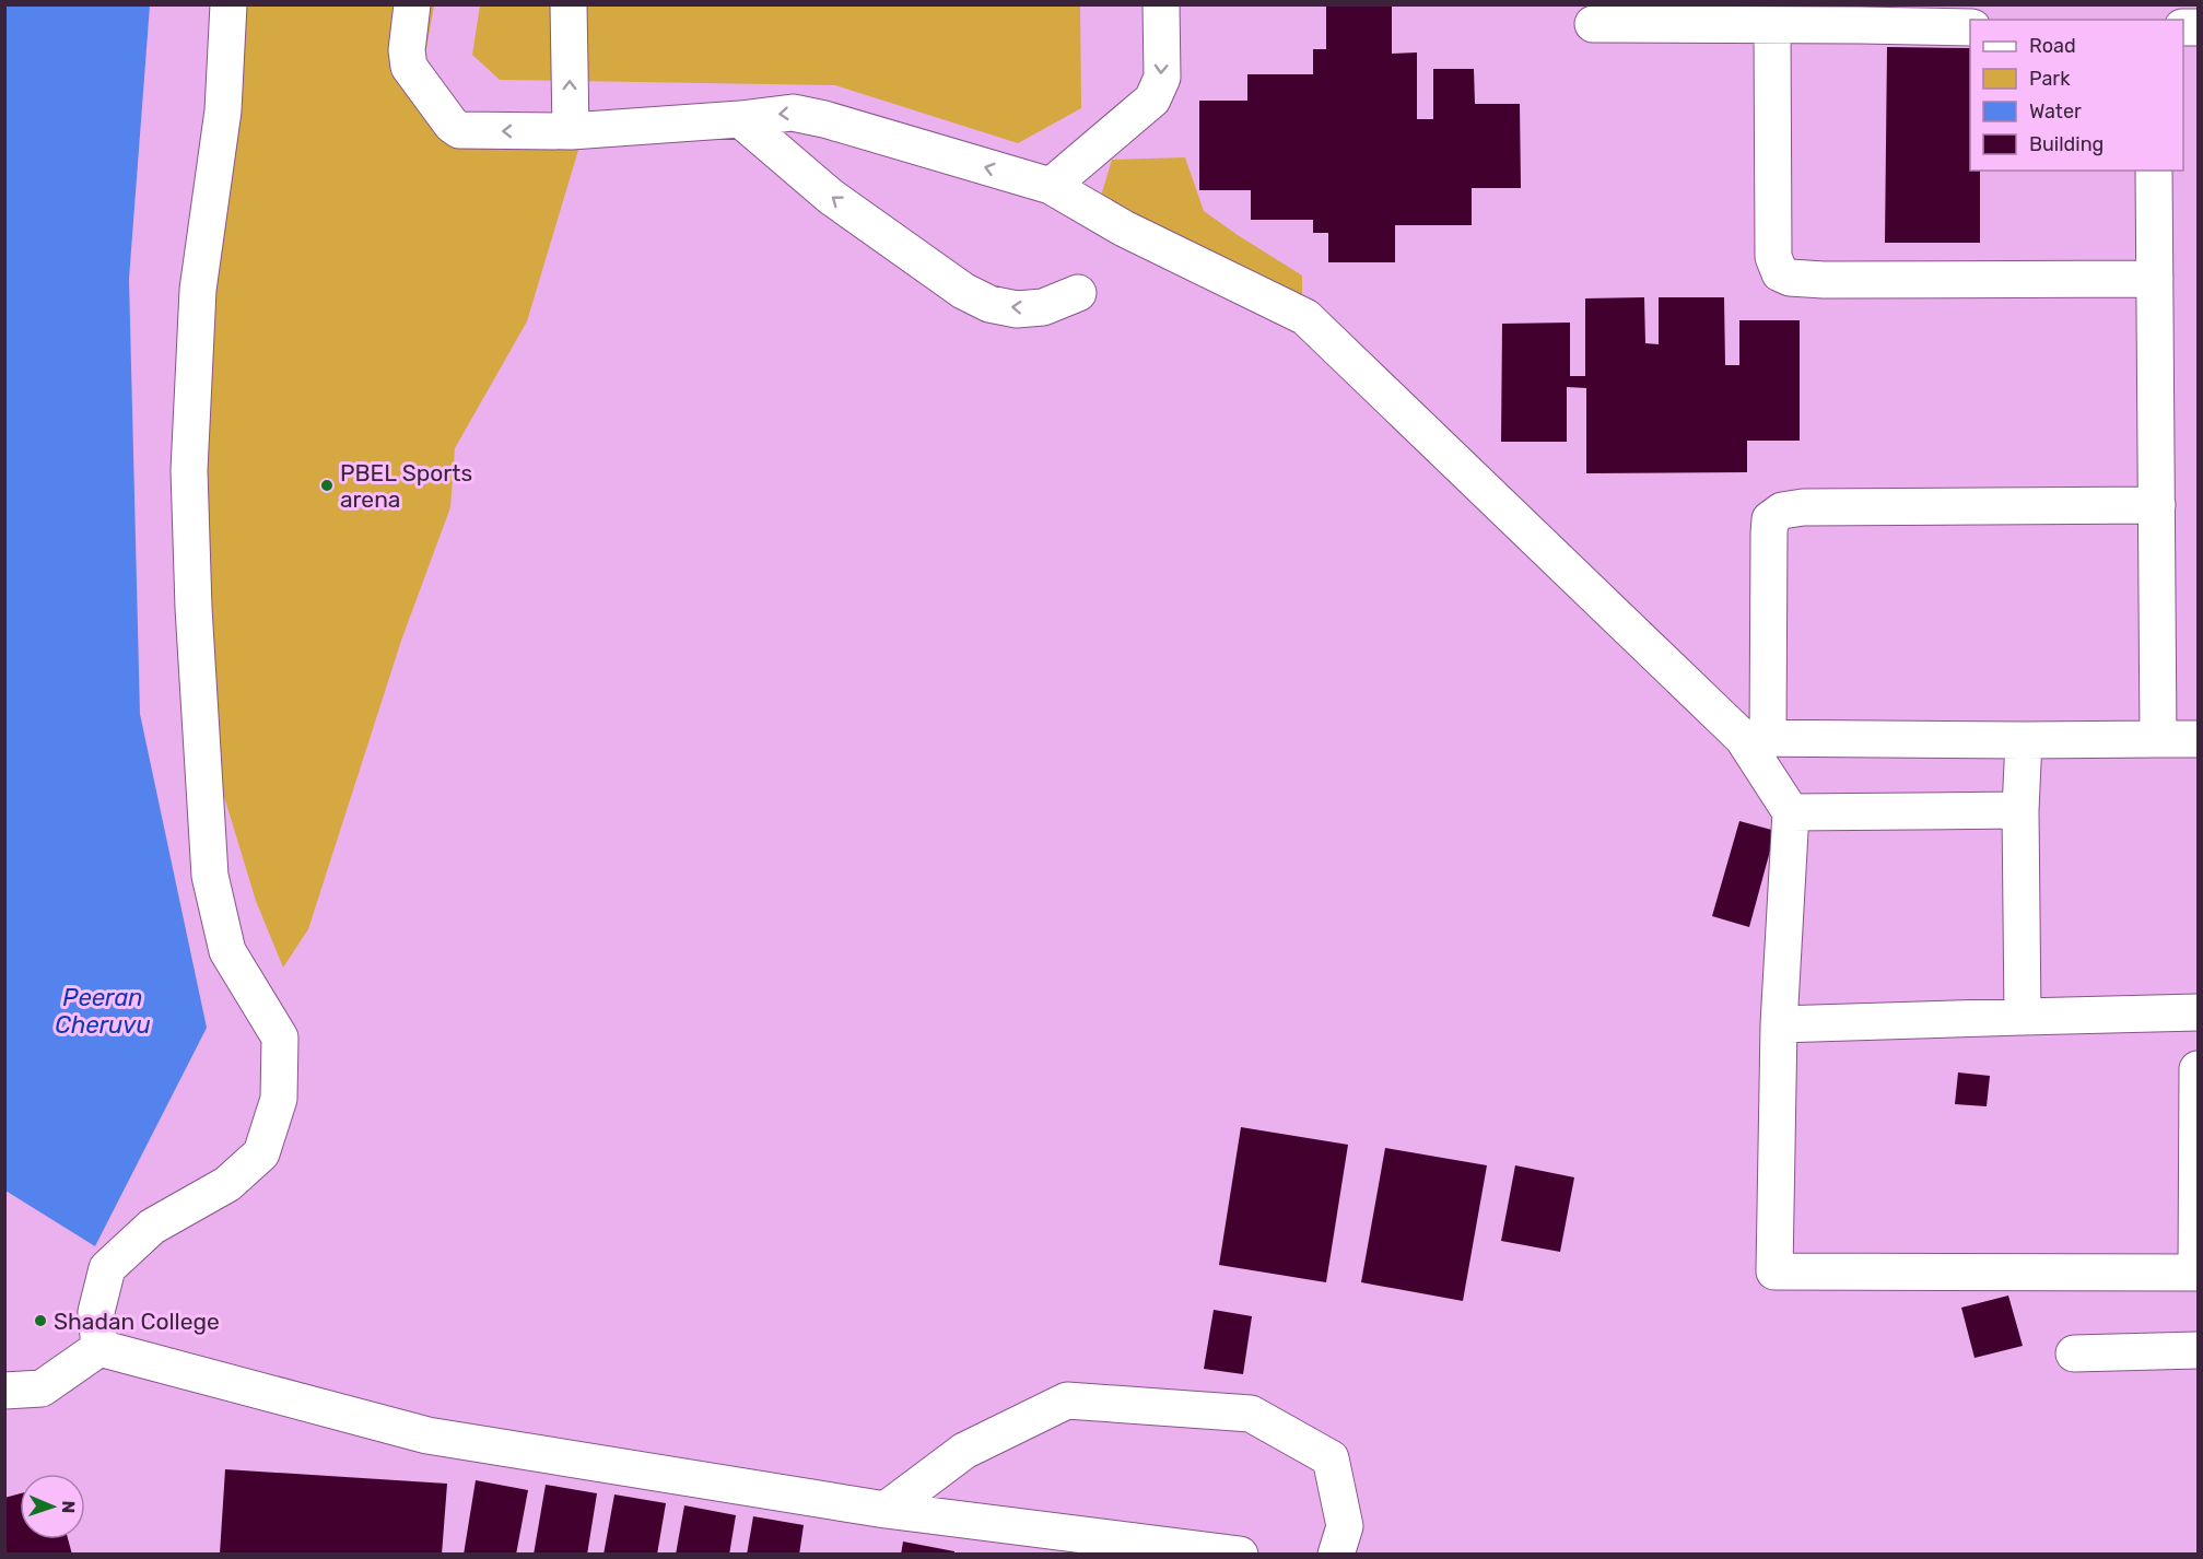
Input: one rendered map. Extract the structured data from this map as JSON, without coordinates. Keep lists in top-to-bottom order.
{
  "water": ["Peeran Cheruvu"],
  "places": ["PBEL Sports arena", "Shadan College"],
  "legend": [
    "Road",
    "Park",
    "Water",
    "Building"
  ],
  "north": "right"
}
